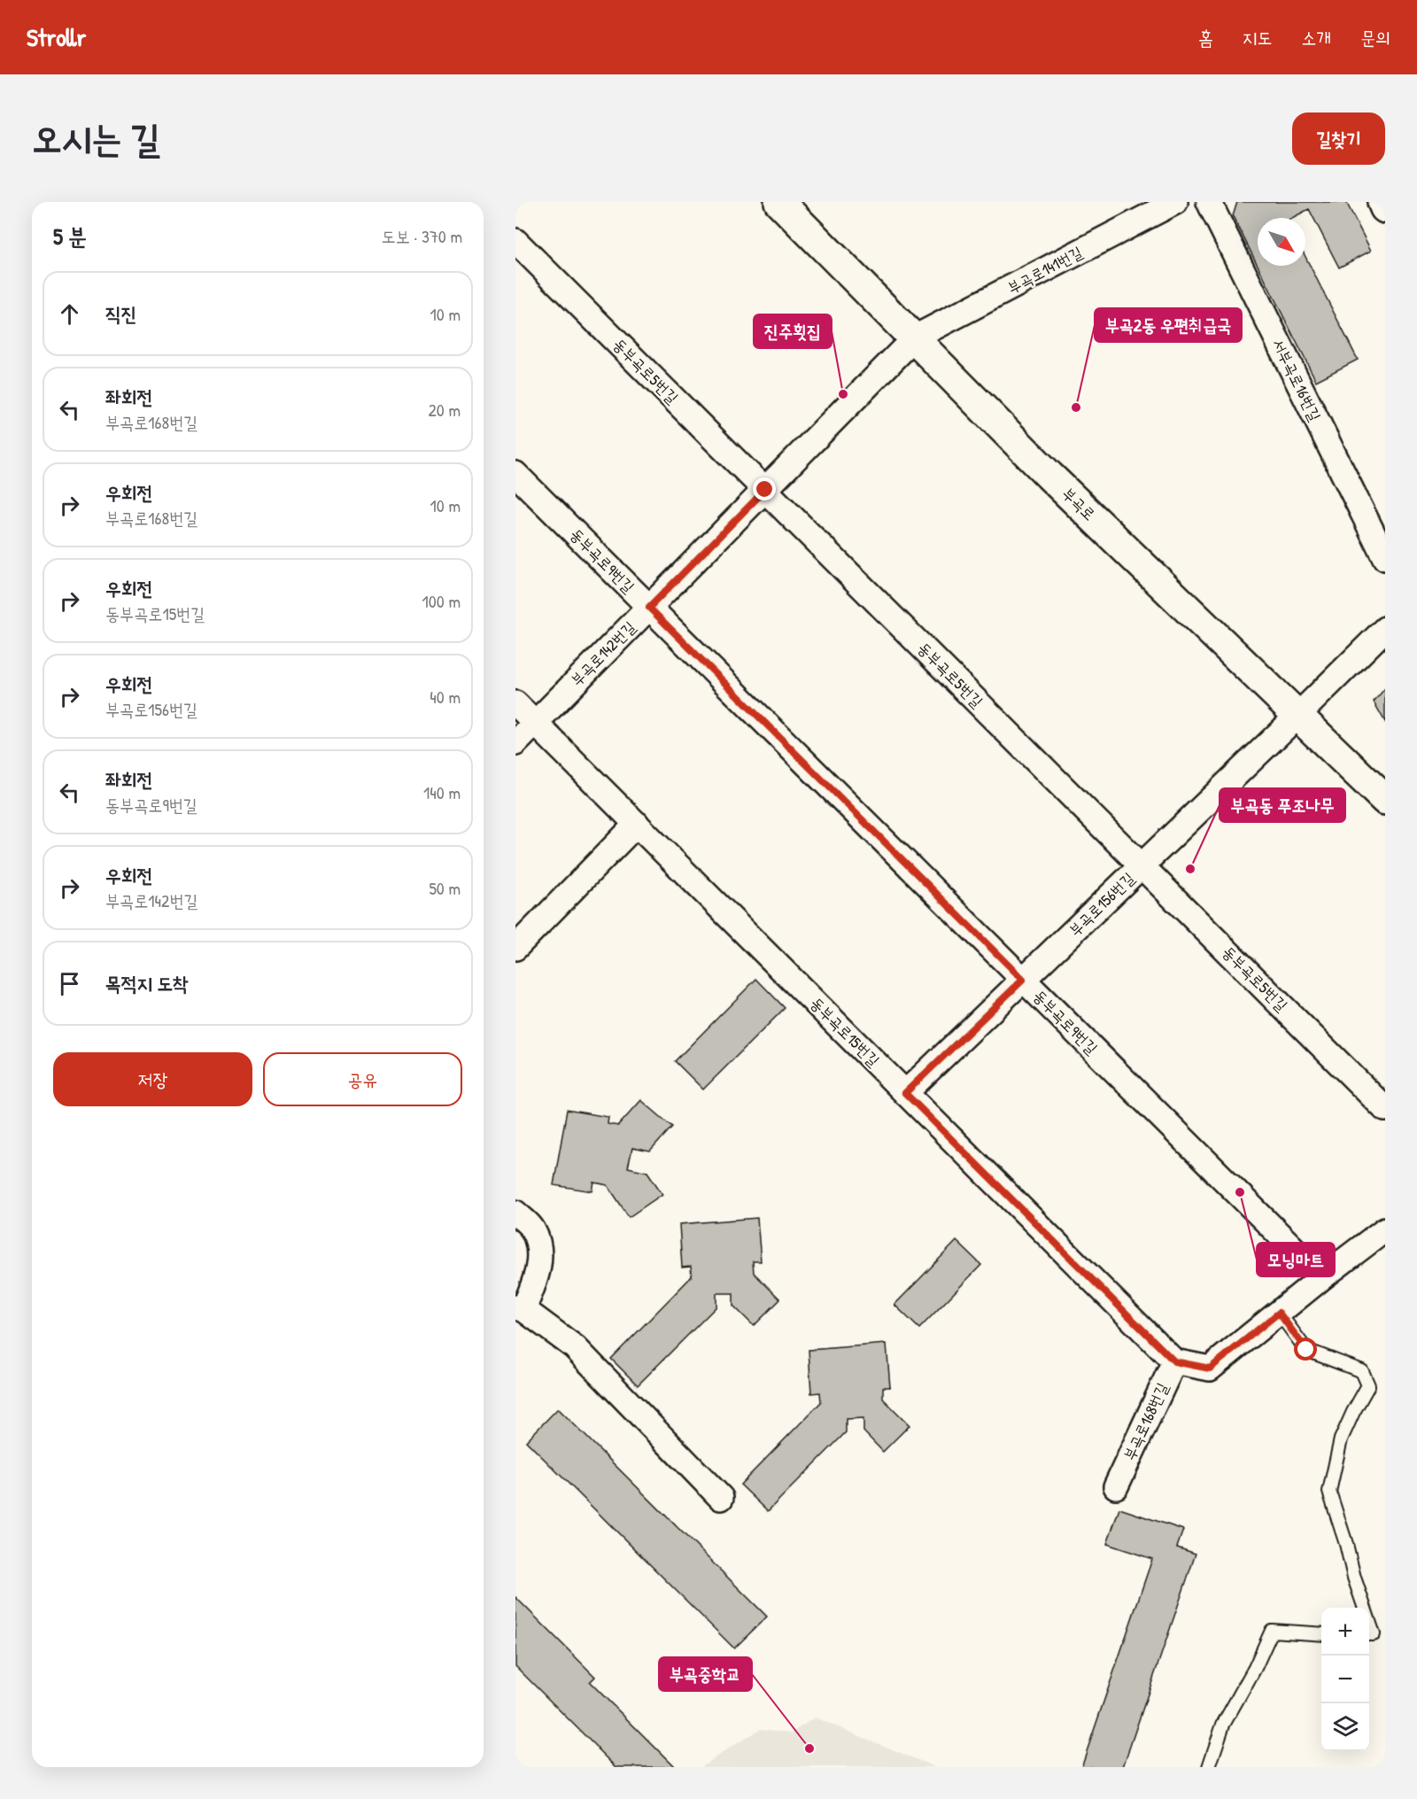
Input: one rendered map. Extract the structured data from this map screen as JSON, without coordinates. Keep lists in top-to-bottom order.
{
  "streets": {
    "street": [
      "부곡로141번길",
      "동부곡로5번길",
      "서부곡로16번길",
      "부곡로",
      "동부곡로9번길",
      "부곡로142번길",
      "부곡로156번길",
      "동부곡로15번길",
      "부곡로168번길"
    ]
  },
  "crossings": [
    ["부곡로141번길", "부곡로"],
    ["부곡로141번길", "부곡로142번길"],
    ["동부곡로5번길", "부곡로142번길"],
    ["동부곡로5번길", "부곡로156번길"],
    ["부곡로", "부곡로142번길"],
    ["부곡로", "부곡로156번길"],
    ["동부곡로9번길", "부곡로142번길"],
    ["동부곡로9번길", "부곡로156번길"],
    ["부곡로142번길", "동부곡로15번길"],
    ["부곡로156번길", "동부곡로15번길"],
    ["동부곡로15번길", "부곡로168번길"]
  ],
  "places": [
    "진주횟집",
    "부곡2동 우편취급국",
    "부곡동 푸조나무",
    "모닝마트",
    "부곡중학교"
  ],
  "north": "bottom right",
  "page": {
    "header": "Strollr",
    "nav": [
      "홈",
      "지도",
      "소개",
      "문의"
    ],
    "title": "오시는 길",
    "buttons": [
      "길찾기",
      ["저장", "공유"]
    ],
    "heading": ["5 분", "도보 · 370 m"],
    "list": [
      ["직진", "10 m"],
      ["좌회전", "부곡로168번길", "20 m"],
      ["우회전", "부곡로168번길", "10 m"],
      ["우회전", "동부곡로15번길", "100 m"],
      ["우회전", "부곡로156번길", "40 m"],
      ["좌회전", "동부곡로9번길", "140 m"],
      ["우회전", "부곡로142번길", "50 m"],
      "목적지 도착"
    ],
    "map_buttons": ["+", "−"]
  }
}
